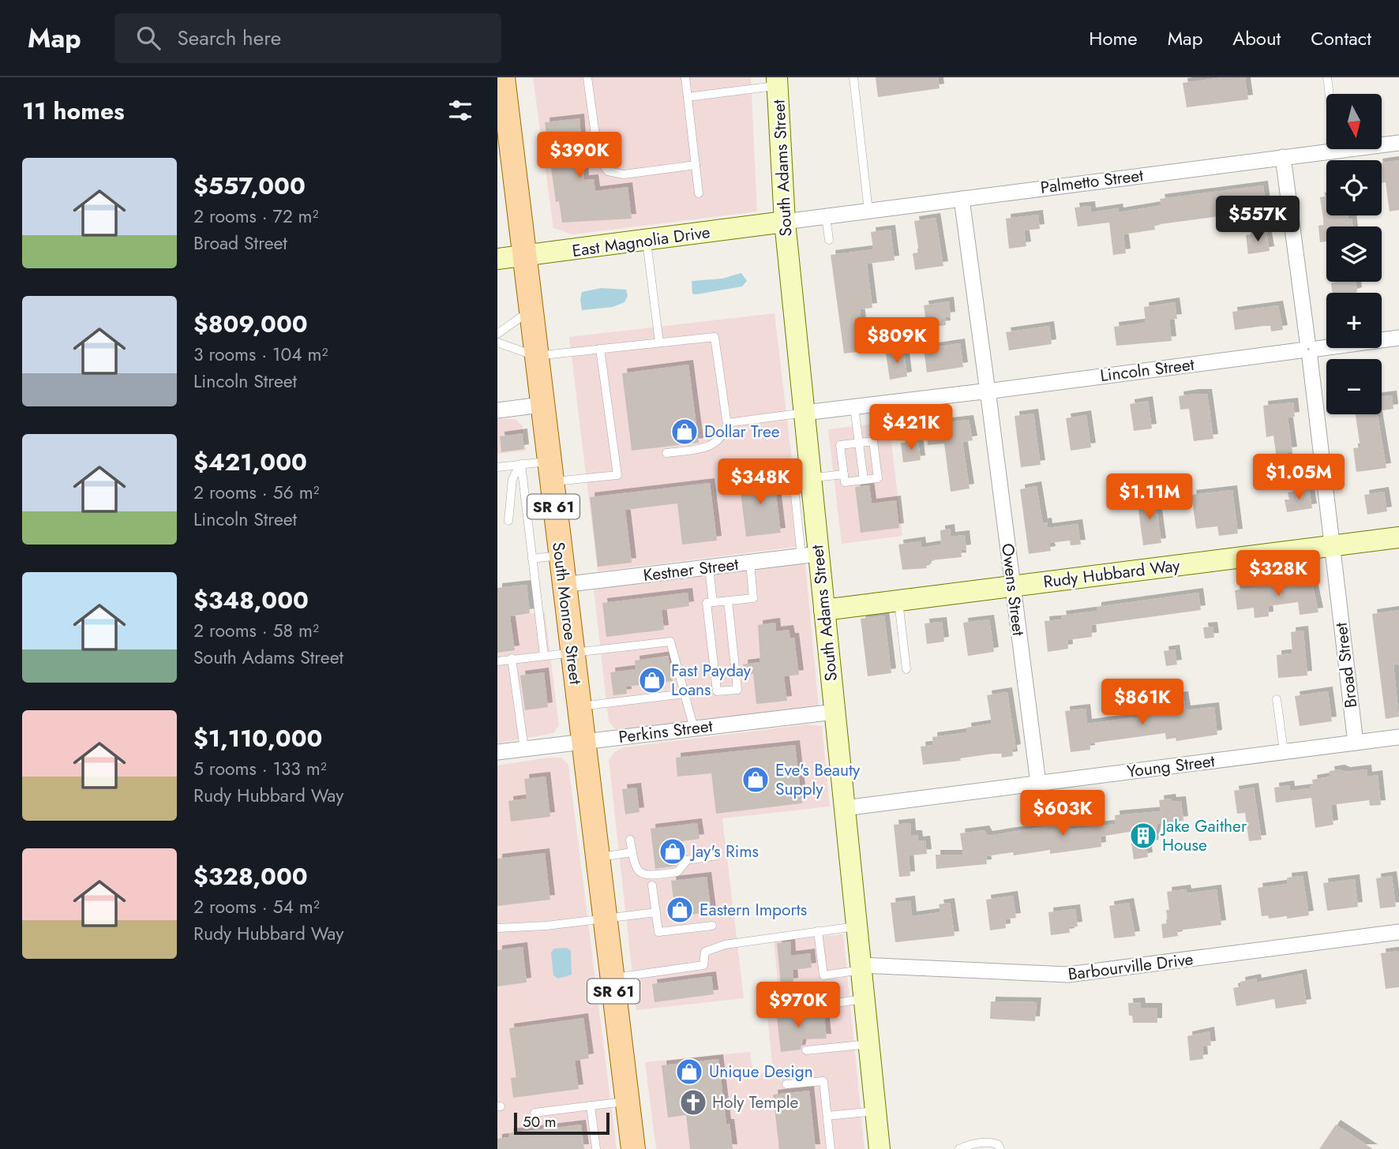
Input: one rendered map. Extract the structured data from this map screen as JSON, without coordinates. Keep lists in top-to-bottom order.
{
  "streets": {
    "main road": [
      "South Adams Street",
      "East Magnolia Drive",
      "SR 61",
      "Rudy Hubbard Way",
      "South Monroe Street"
    ],
    "street": [
      "Palmetto Street",
      "Lincoln Street",
      "Kestner Street",
      "Owens Street",
      "Broad Street",
      "Perkins Street",
      "Young Street",
      "Barbourville Drive"
    ]
  },
  "crossings": [
    ["South Adams Street", "Palmetto Street"],
    ["South Adams Street", "East Magnolia Drive"],
    ["South Adams Street", "Lincoln Street"],
    ["South Adams Street", "Kestner Street"],
    ["South Adams Street", "Rudy Hubbard Way"],
    ["South Adams Street", "Perkins Street"],
    ["South Adams Street", "Young Street"],
    ["South Adams Street", "Barbourville Drive"],
    ["Palmetto Street", "East Magnolia Drive"],
    ["Palmetto Street", "Owens Street"],
    ["Palmetto Street", "Broad Street"],
    ["East Magnolia Drive", "South Monroe Street"],
    ["Lincoln Street", "Owens Street"],
    ["Lincoln Street", "Broad Street"],
    ["Kestner Street", "South Monroe Street"],
    ["Rudy Hubbard Way", "Owens Street"],
    ["Rudy Hubbard Way", "Broad Street"],
    ["Owens Street", "Young Street"],
    ["South Monroe Street", "Perkins Street"],
    ["Broad Street", "Young Street"]
  ],
  "places": {
    "shop": [
      "Dollar Tree",
      "Fast Payday Loans",
      "Eve's Beauty Supply",
      "Jay's Rims",
      "Eastern Imports",
      "Unique Design"
    ],
    "building": ["Jake Gaither House"],
    "church": ["Holy Temple"]
  },
  "scale_bar": "50 m",
  "north": "bottom",
  "page": {
    "header": "Map",
    "search": "Search here",
    "nav": [
      "Home",
      "Map",
      "About",
      "Contact"
    ],
    "heading": "11 homes",
    "map_buttons": ["+", "−"],
    "price": [
      "$390K",
      "$557K",
      "$809K",
      "$421K",
      "$1.05M",
      "$348K",
      "$1.11M",
      "$328K",
      "$861K",
      "$603K",
      "$970K"
    ],
    "list": [
      {
        "name": "$557,000",
        "note": "2 rooms · 72 m² · Broad Street"
      },
      {
        "name": "$809,000",
        "note": "3 rooms · 104 m² · Lincoln Street"
      },
      {
        "name": "$421,000",
        "note": "2 rooms · 56 m² · Lincoln Street"
      },
      {
        "name": "$348,000",
        "note": "2 rooms · 58 m² · South Adams Street"
      },
      {
        "name": "$1,110,000",
        "note": "5 rooms · 133 m² · Rudy Hubbard Way"
      },
      {
        "name": "$328,000",
        "note": "2 rooms · 54 m² · Rudy Hubbard Way"
      }
    ],
    "scale": "50 m"
  }
}
